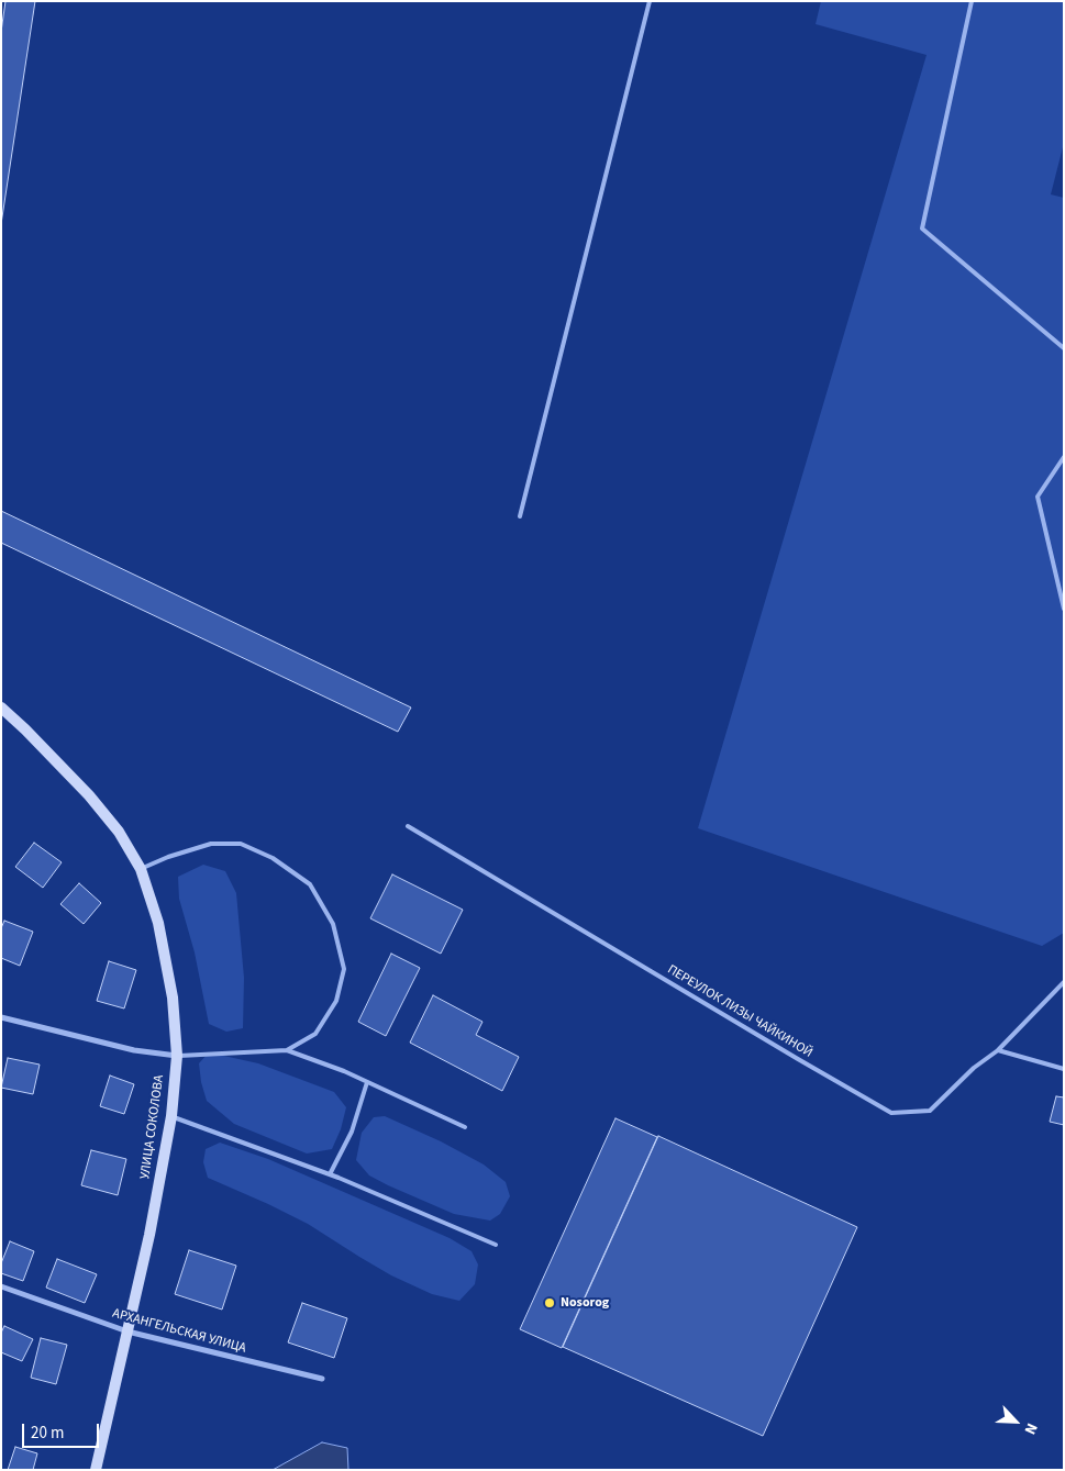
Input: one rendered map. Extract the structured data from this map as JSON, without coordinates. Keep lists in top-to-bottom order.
{
  "streets": {
    "main road": ["УЛИЦА СОКОЛОВА"],
    "street": ["АРХАНГЕЛЬСКАЯ УЛИЦА"],
    "lane": ["ПЕРЕУЛОК ЛИЗЫ ЧАЙКИНОЙ"]
  },
  "crossings": [
    ["УЛИЦА СОКОЛОВА", "АРХАНГЕЛЬСКАЯ УЛИЦА"]
  ],
  "places": ["Nosorog"],
  "scale_bar": "20 m",
  "north": "bottom right"
}
